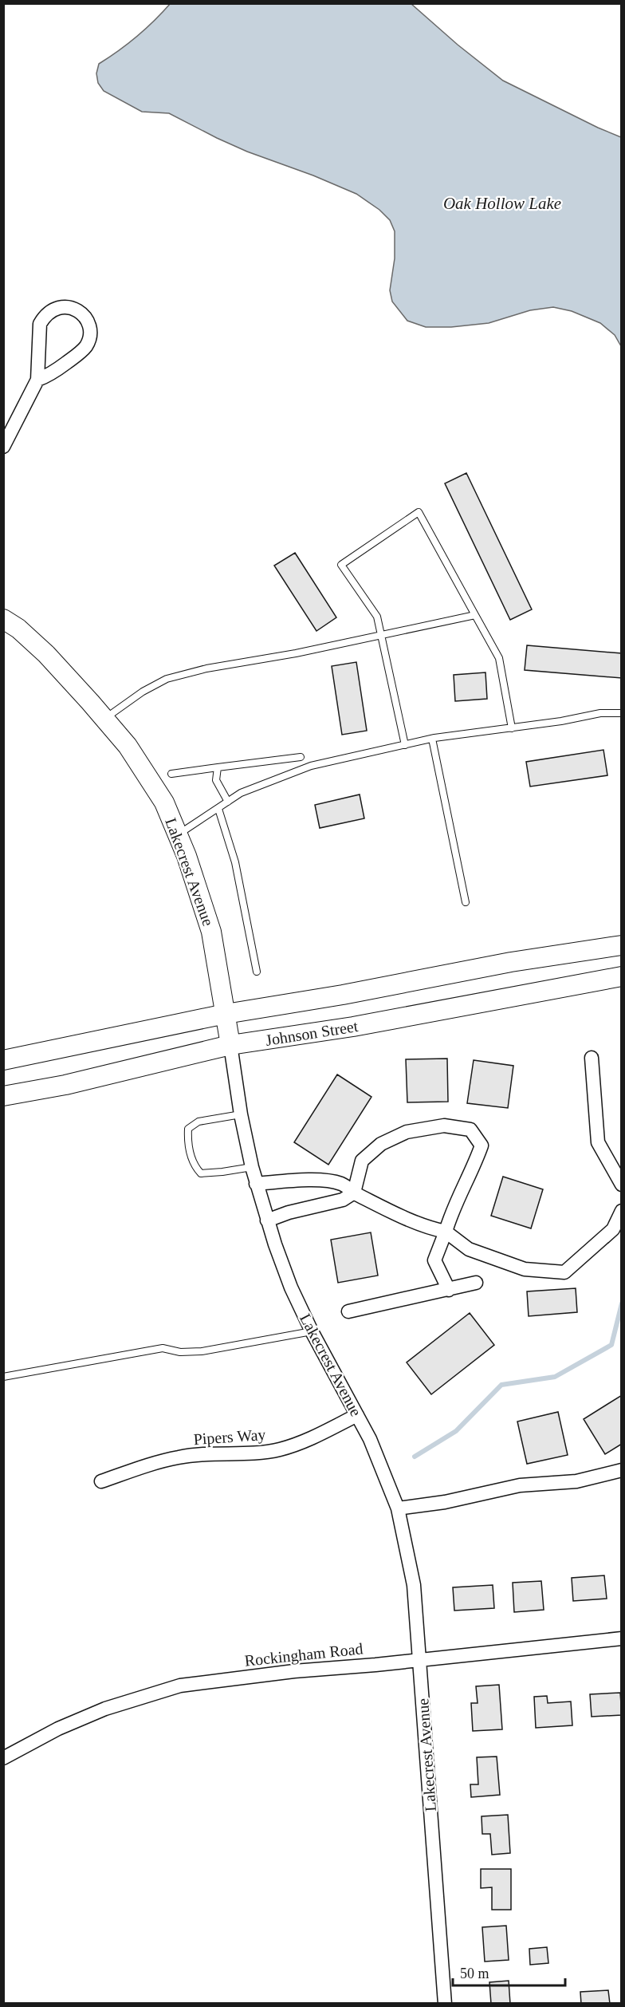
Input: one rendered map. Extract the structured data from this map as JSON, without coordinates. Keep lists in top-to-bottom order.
{
  "streets": {
    "main road": ["Lakecrest Avenue", "Johnson Street"],
    "street": ["Pipers Way", "Rockingham Road"]
  },
  "crossings": [
    ["Lakecrest Avenue", "Johnson Street"],
    ["Lakecrest Avenue", "Pipers Way"],
    ["Lakecrest Avenue", "Rockingham Road"]
  ],
  "water": ["Oak Hollow Lake"],
  "scale_bar": "50 m"
}
